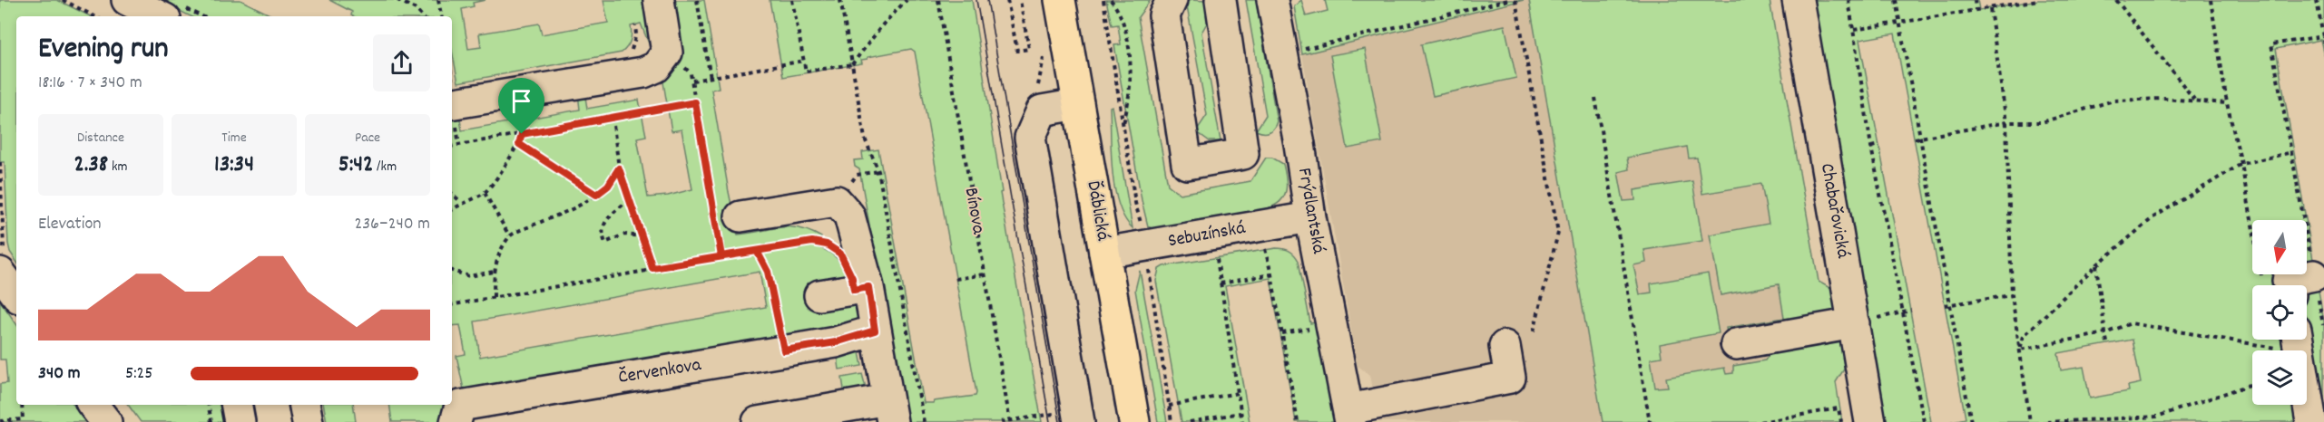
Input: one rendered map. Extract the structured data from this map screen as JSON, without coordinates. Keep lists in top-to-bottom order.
{
  "streets": {
    "main road": ["Ďáblická"],
    "street": [
      "Frýdlantská",
      "Chabařovická",
      "Sebuzínská",
      "Červenkova"
    ],
    "path": ["Bínova"]
  },
  "crossings": [
    ["Ďáblická", "Sebuzínská"],
    ["Frýdlantská", "Sebuzínská"]
  ],
  "north": "bottom",
  "page": {
    "heading": ["Evening run", "18:16 · 7 × 340 m"],
    "stats": [
      ["Distance", "2.38 km"],
      ["Time", "13:34"],
      ["Pace", "5:42 /km"]
    ],
    "chart": ["Elevation", "236–240 m"],
    "list": [
      {
        "name": "340 m",
        "note": "5:25"
      }
    ]
  }
}
